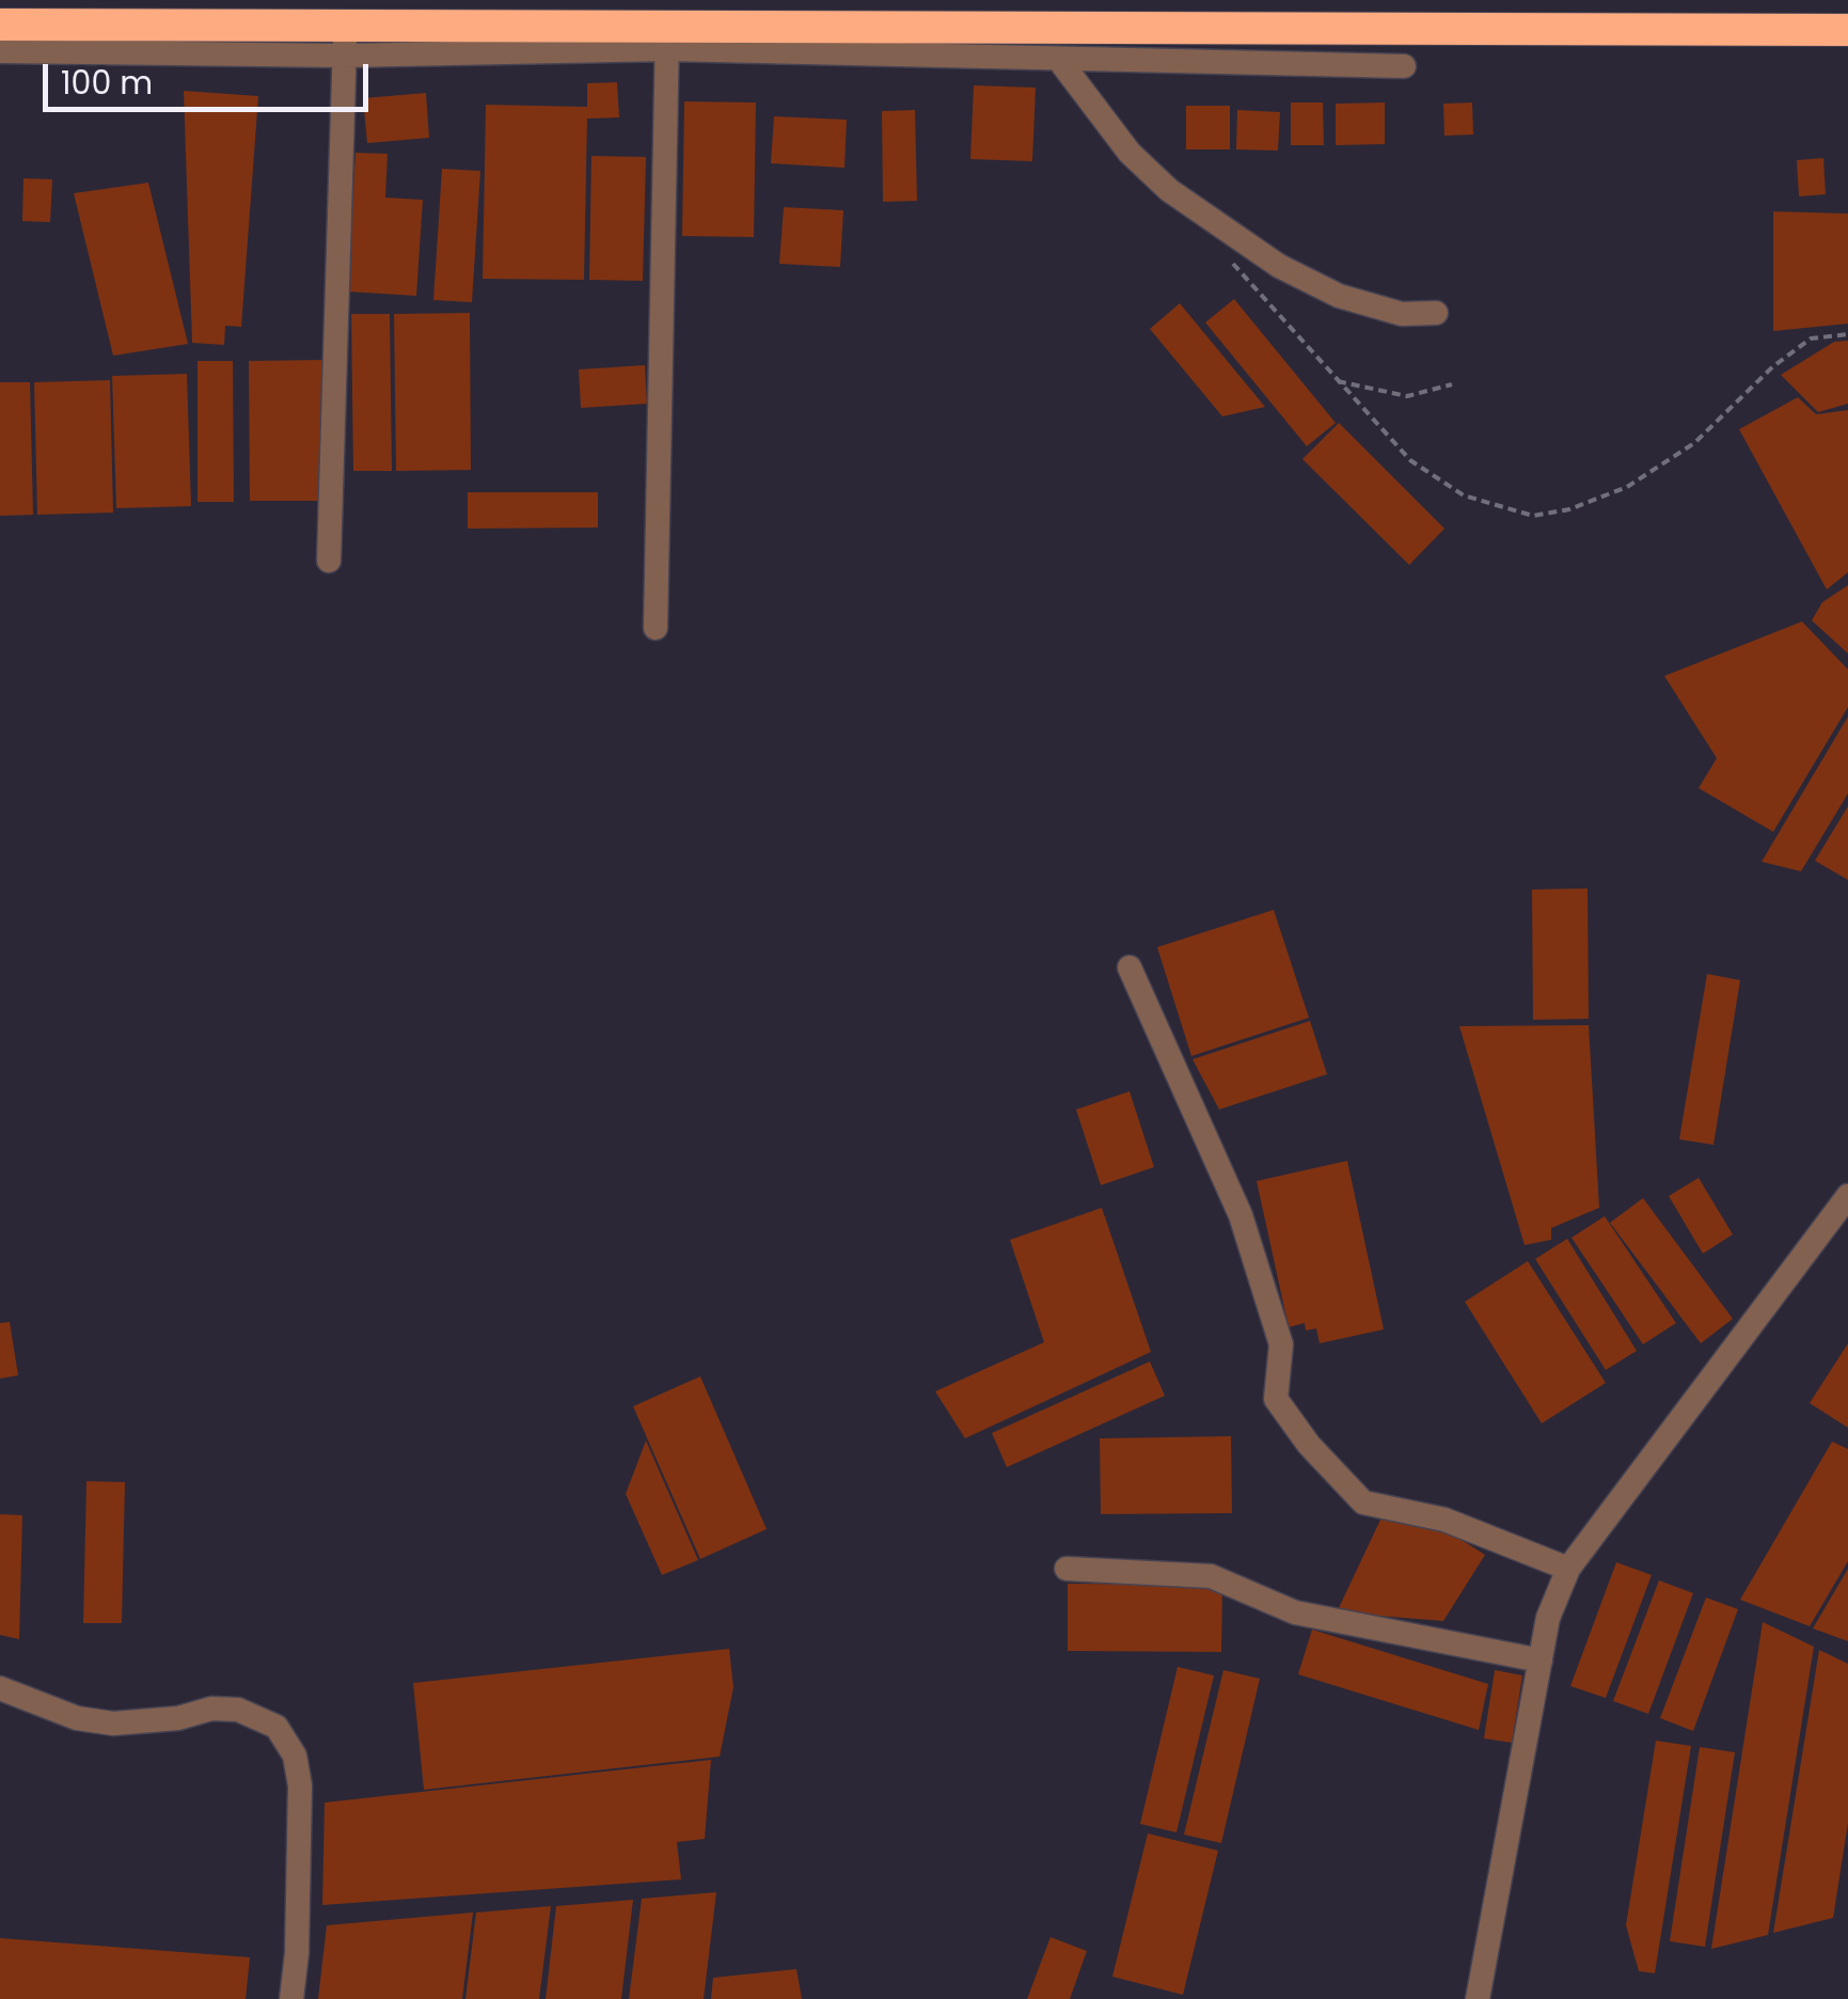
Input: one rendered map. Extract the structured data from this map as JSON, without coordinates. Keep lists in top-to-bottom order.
{
  "scale_bar": "100 m"
}
